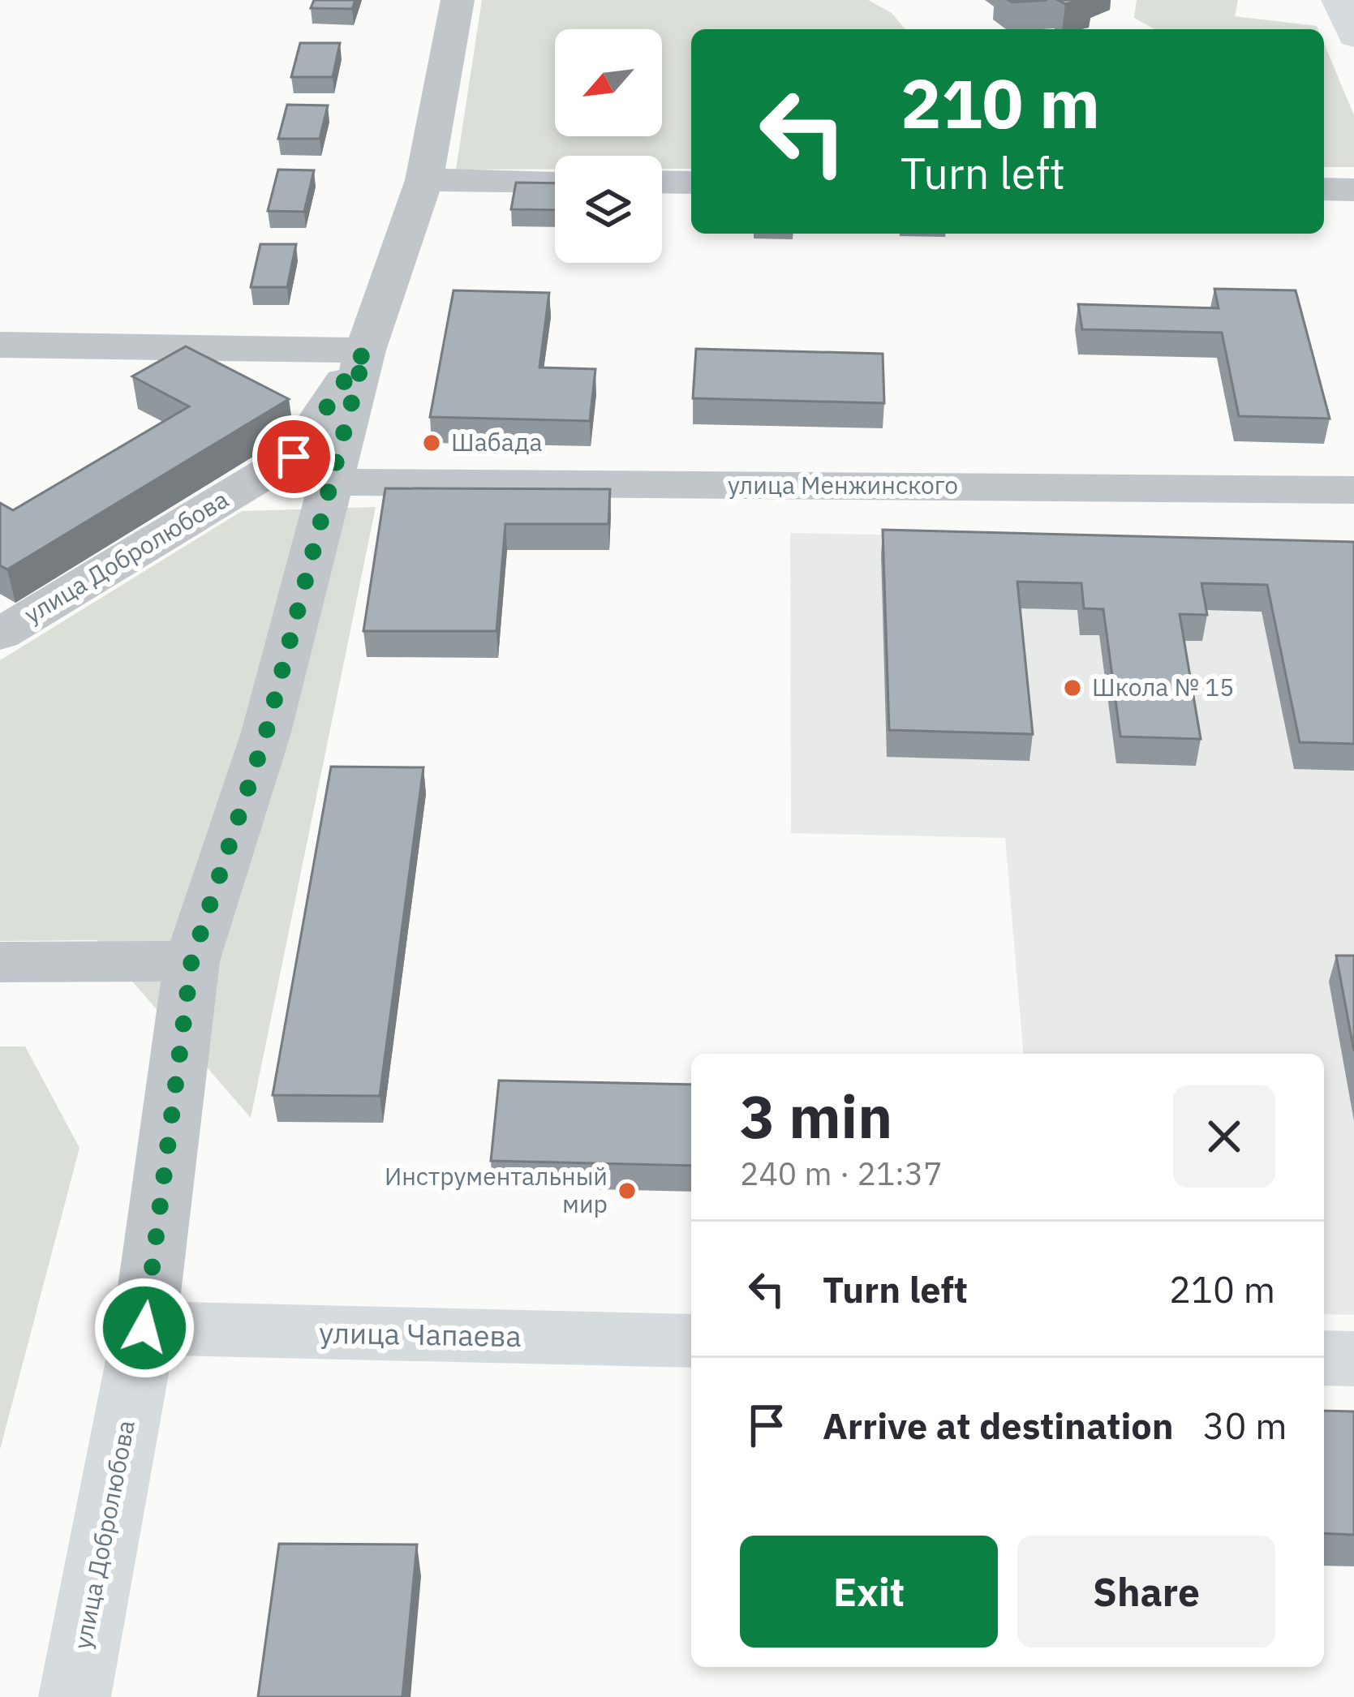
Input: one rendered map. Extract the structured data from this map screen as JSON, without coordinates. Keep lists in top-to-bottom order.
{
  "streets": {
    "main road": ["улица Добролюбова", "улица Чапаева"],
    "street": ["улица Менжинского"]
  },
  "crossings": [
    ["улица Менжинского", "улица Добролюбова"],
    ["улица Добролюбова", "улица Чапаева"]
  ],
  "places": ["Шабада", "Школа № 15", "Инструментальный мир"],
  "north": "bottom left",
  "page": {
    "turn": ["210 m", "Turn left"],
    "heading": ["3 min", "240 m · 21:37"],
    "list": [
      {
        "name": "Turn left",
        "value": "210 m"
      },
      {
        "name": "Arrive at destination",
        "value": "30 m"
      }
    ],
    "buttons": ["Exit", "Share"]
  }
}
